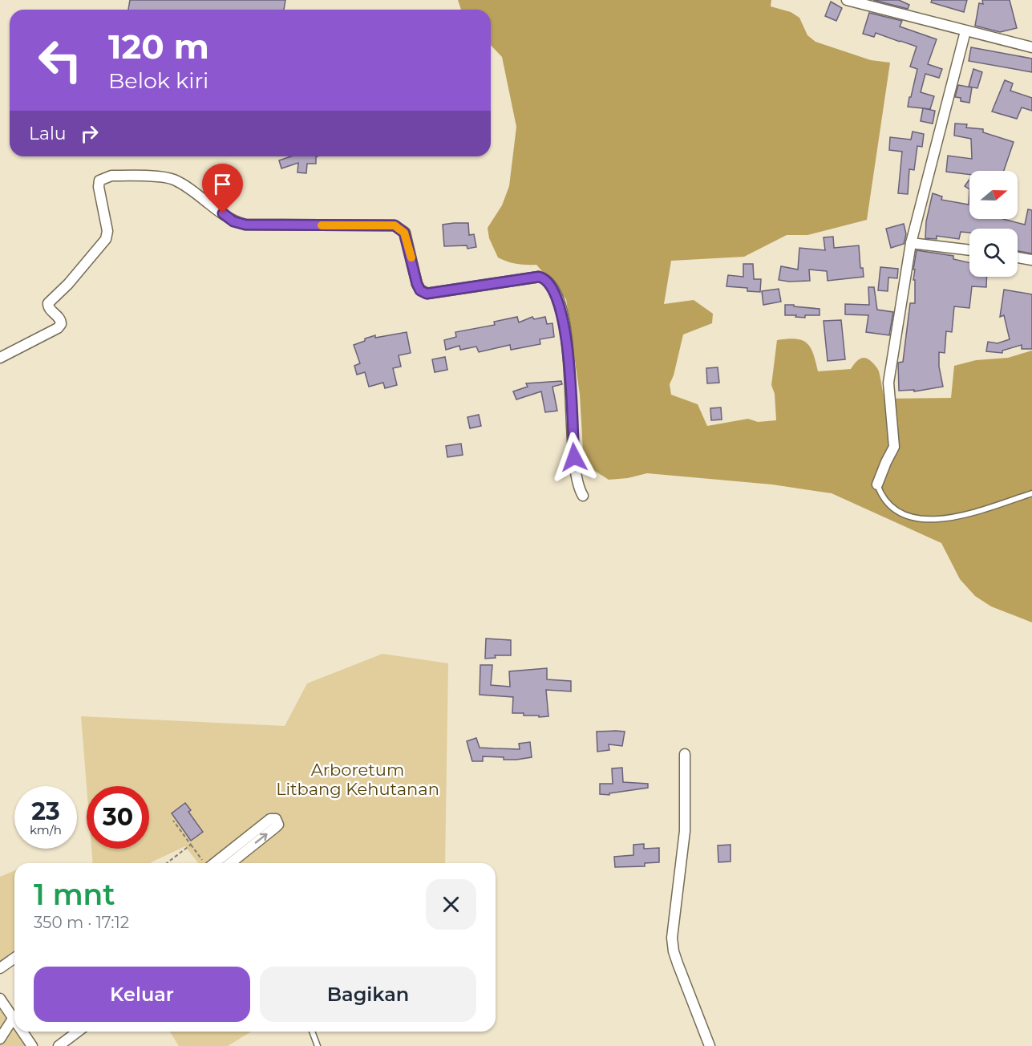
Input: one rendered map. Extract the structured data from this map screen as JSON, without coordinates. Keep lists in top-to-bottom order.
{
  "parks": ["Arboretum Litbang Kehutanan"],
  "north": "right",
  "page": {
    "turn": ["120 m", "Belok kiri"],
    "then": "Lalu",
    "speed": "23 km/h",
    "limit": "30",
    "heading": ["1 mnt", "350 m · 17:12"],
    "buttons": ["Keluar", "Bagikan"]
  }
}
